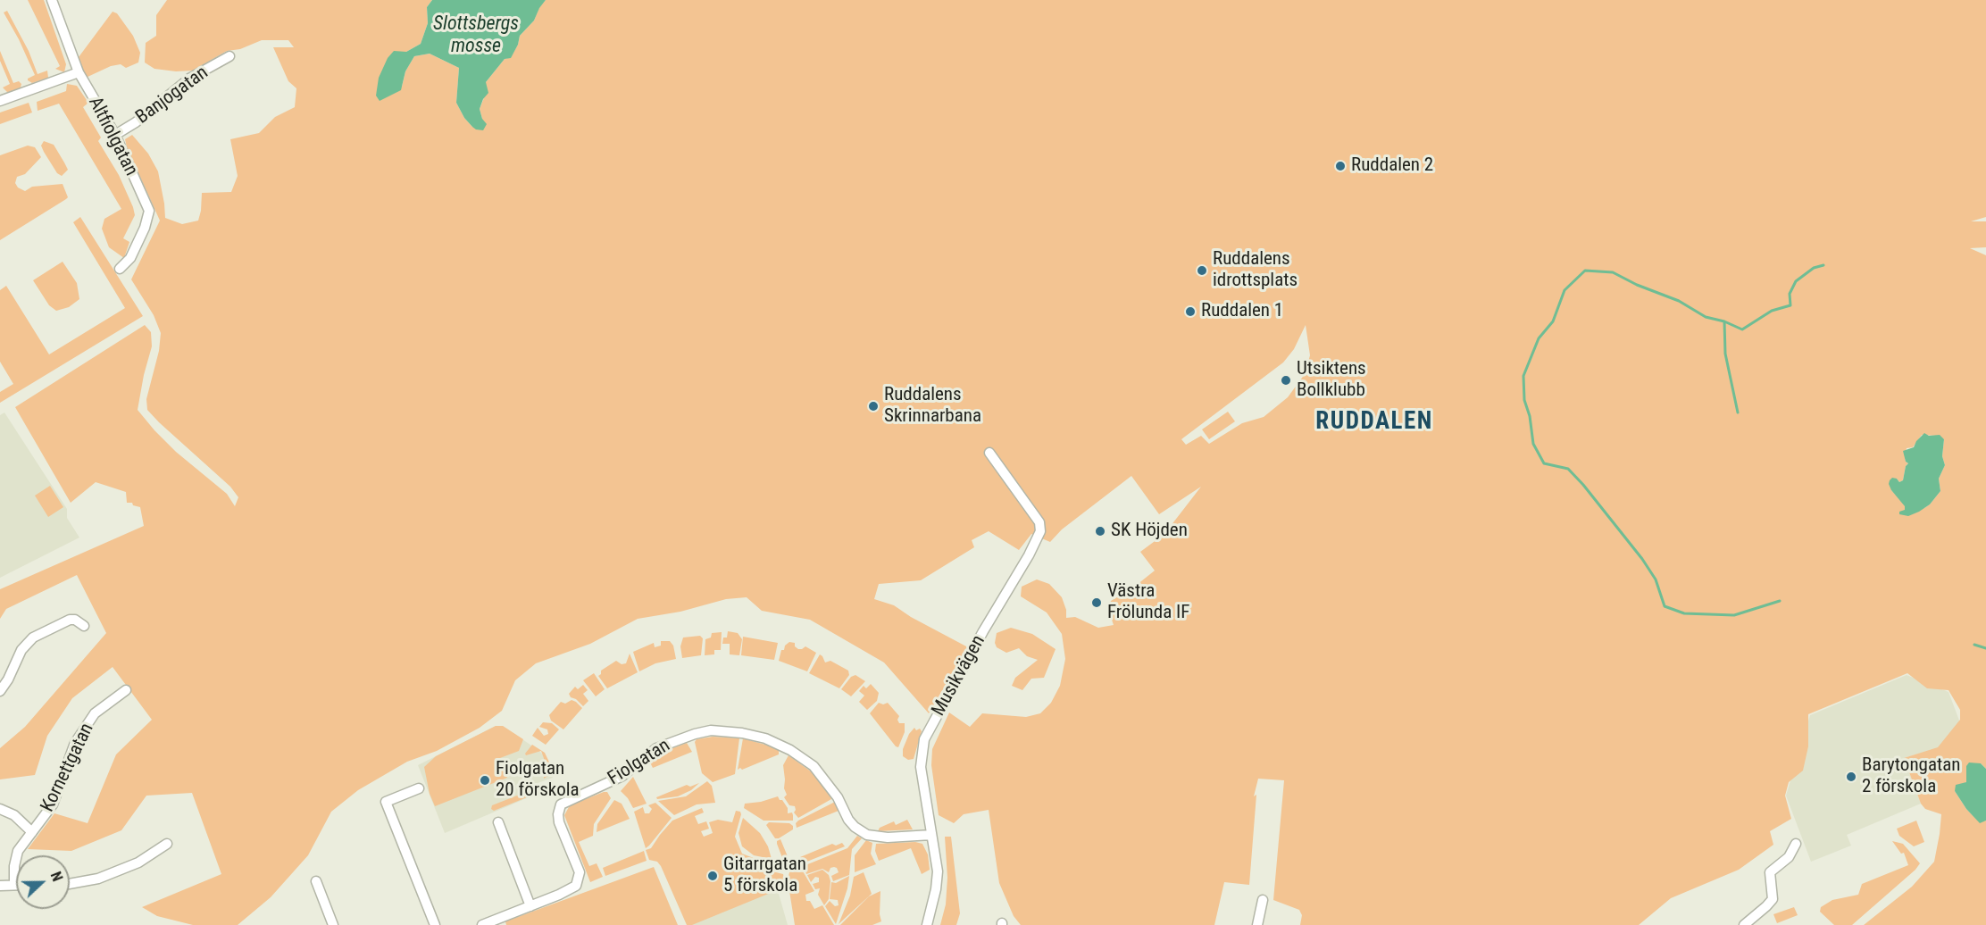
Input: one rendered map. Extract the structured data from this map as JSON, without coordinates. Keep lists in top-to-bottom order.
{
  "streets": {
    "street": [
      "Banjogatan",
      "Altfiolgatan",
      "Musikvägen",
      "Fiolgatan",
      "Kornettgatan"
    ]
  },
  "crossings": [
    ["Banjogatan", "Altfiolgatan"],
    ["Musikvägen", "Fiolgatan"]
  ],
  "districts": ["RUDDALEN"],
  "water": ["Slottsbergs mosse"],
  "places": [
    "Ruddalen 2",
    "Ruddalens idrottsplats",
    "Ruddalen 1",
    "Utsiktens Bollklubb",
    "Ruddalens Skrinnarbana",
    "SK Höjden",
    "Västra Frölunda IF",
    "Barytongatan 2 förskola",
    "Fiolgatan 20 förskola",
    "Gitarrgatan 5 förskola"
  ],
  "north": "right"
}
